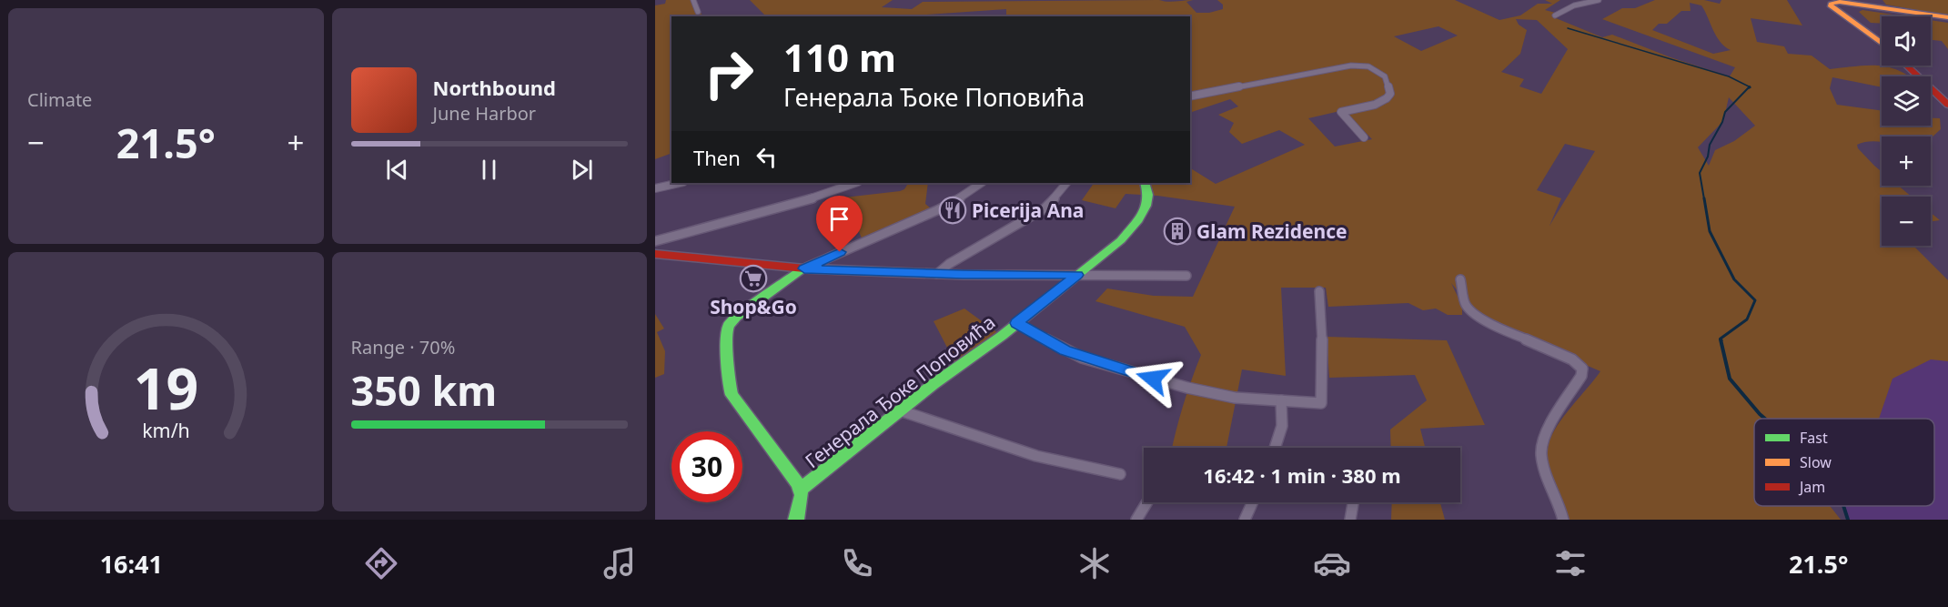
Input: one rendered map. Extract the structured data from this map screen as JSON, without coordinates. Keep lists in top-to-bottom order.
{
  "streets": {
    "street": ["Генерала Ђоке Поповића"]
  },
  "places": {
    "restaurant": ["Picerija Ana"],
    "building": ["Glam Rezidence"],
    "supermarket": ["Shop&Go"]
  },
  "legend": ["Fast", "Slow", "Jam"],
  "page": {
    "tile": [
      "Climate",
      ["Range · 70%", "350 km"]
    ],
    "map_buttons": ["+", "−"],
    "turn": ["110 m", "Генерала Ђоке Поповића"],
    "song": ["Northbound", "June Harbor"],
    "heat": ["−", "21.5°", "+"],
    "then": "Then",
    "limit": "30",
    "trip": "16:42 · 1 min · 380 m",
    "tabs": ["16:41", "21.5°"],
    "gauge": ["19", "km/h"]
  }
}
